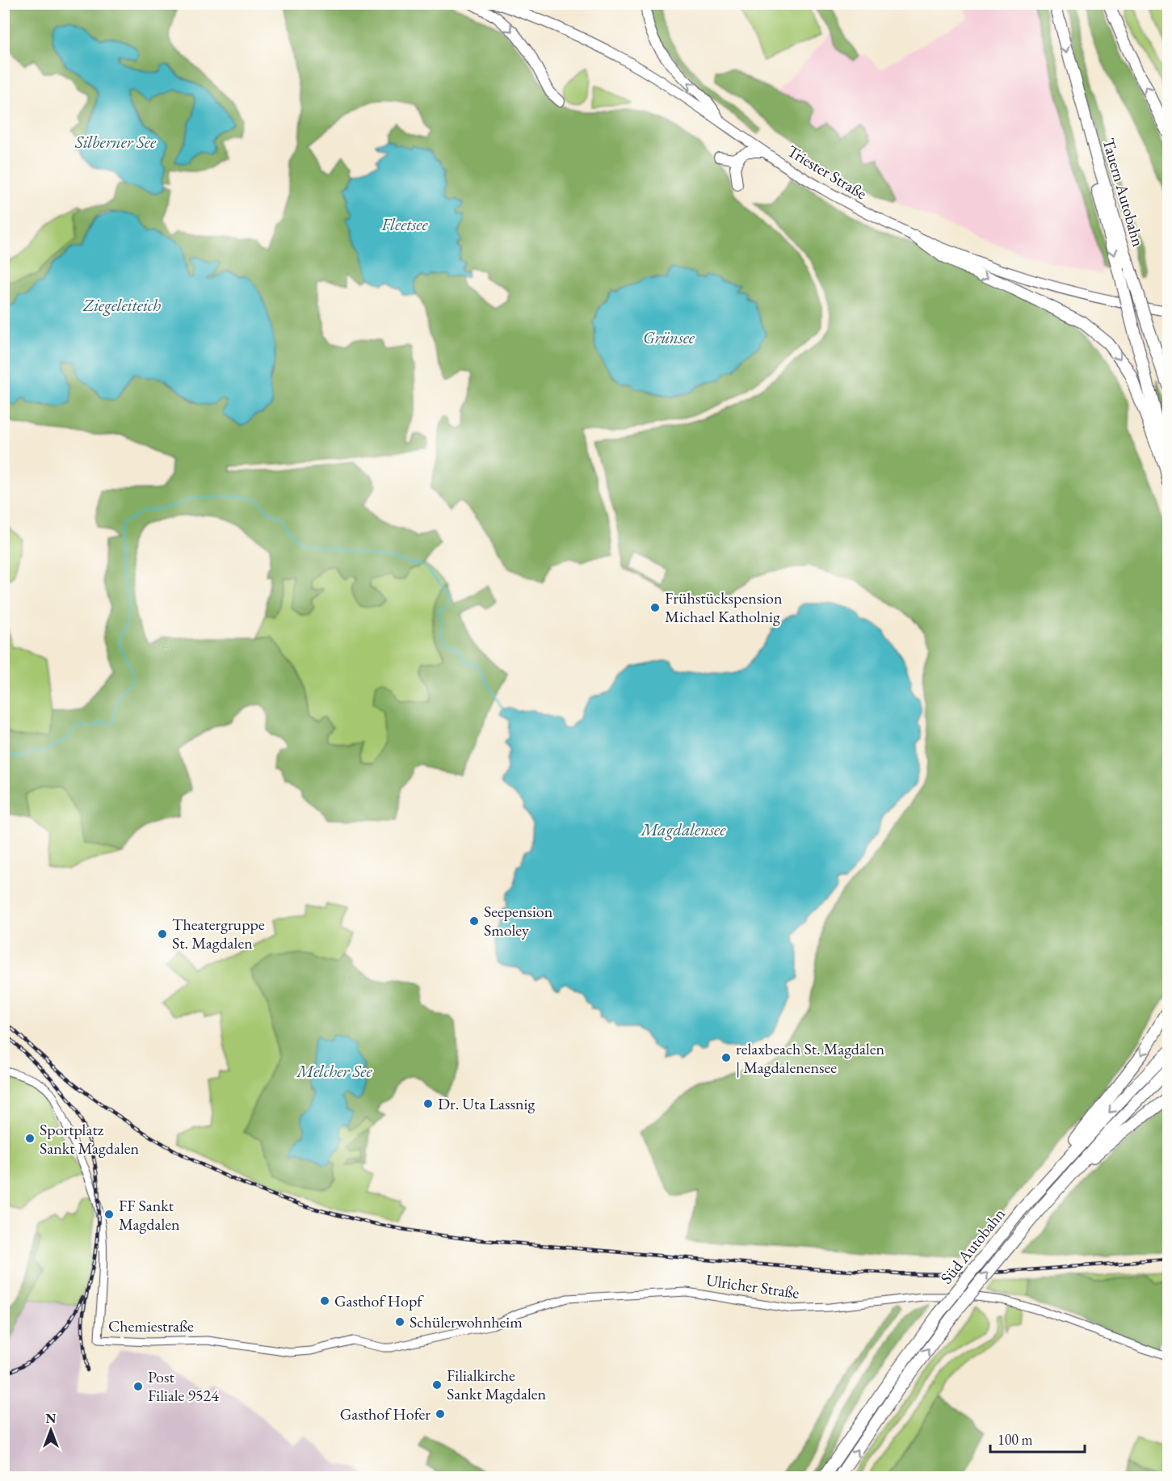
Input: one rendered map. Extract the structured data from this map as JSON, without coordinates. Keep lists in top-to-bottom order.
{
  "streets": {
    "highway": ["Tauern Autobahn", "Süd Autobahn"],
    "main road": ["Triester Straße"],
    "street": ["Ulricher Straße", "Chemiestraße"]
  },
  "crossings": [
    ["Ulricher Straße", "Chemiestraße"]
  ],
  "water": [
    "Silberner See",
    "Fleetsee",
    "Ziegeleiteich",
    "Grünsee",
    "Magdalensee",
    "Melcher See"
  ],
  "places": [
    "Frühstückspension Michael Katholnig",
    "Seepension Smoley",
    "Theatergruppe St. Magdalen",
    "relaxbeach St. Magdalen | Magdalenensee",
    "Dr. Uta Lassnig",
    "Sportplatz Sankt Magdalen",
    "FF Sankt Magdalen",
    "Gasthof Hopf",
    "Schülerwohnheim",
    "Filialkirche Sankt Magdalen",
    "Post Filiale 9524",
    "Gasthof Hofer"
  ],
  "scale_bar": "100 m",
  "north": "top"
}
